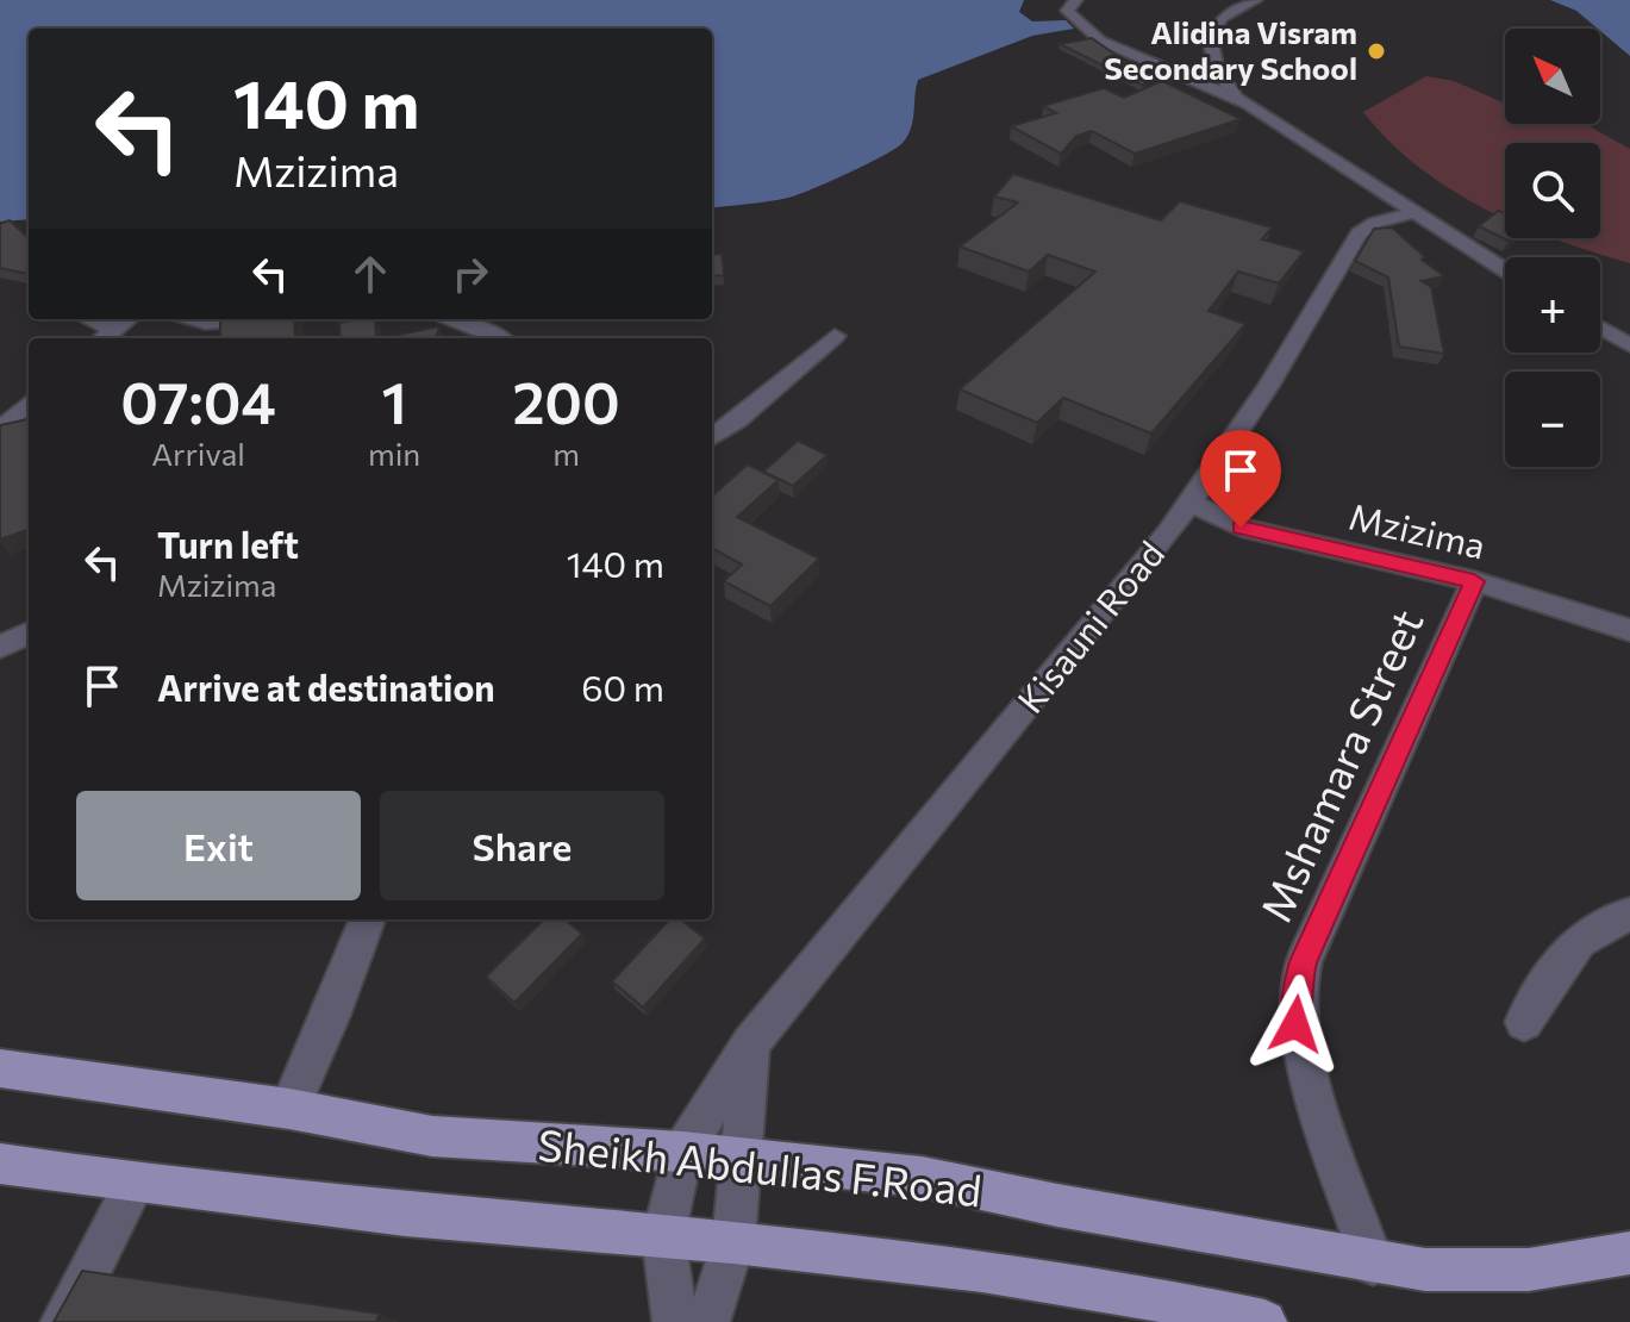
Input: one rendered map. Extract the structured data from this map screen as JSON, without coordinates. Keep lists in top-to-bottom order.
{
  "streets": {
    "main road": ["Sheikh Abdullas F.Road"],
    "street": ["Mzizima", "Kisauni Road", "Mshamara Street"]
  },
  "crossings": [
    ["Mzizima", "Mshamara Street"],
    ["Kisauni Road", "Sheikh Abdullas F.Road"],
    ["Mshamara Street", "Sheikh Abdullas F.Road"]
  ],
  "places": ["Alidina Visram Secondary School"],
  "north": "top left",
  "page": {
    "map_buttons": ["+", "−"],
    "turn": ["140 m", "Mzizima"],
    "eta": [
      "07:04",
      "Arrival",
      "1",
      "min",
      "200",
      "m"
    ],
    "list": [
      {
        "name": "Turn left",
        "note": "Mzizima",
        "value": "140 m"
      },
      {
        "name": "Arrive at destination",
        "value": "60 m"
      }
    ],
    "buttons": ["Exit", "Share"]
  }
}
